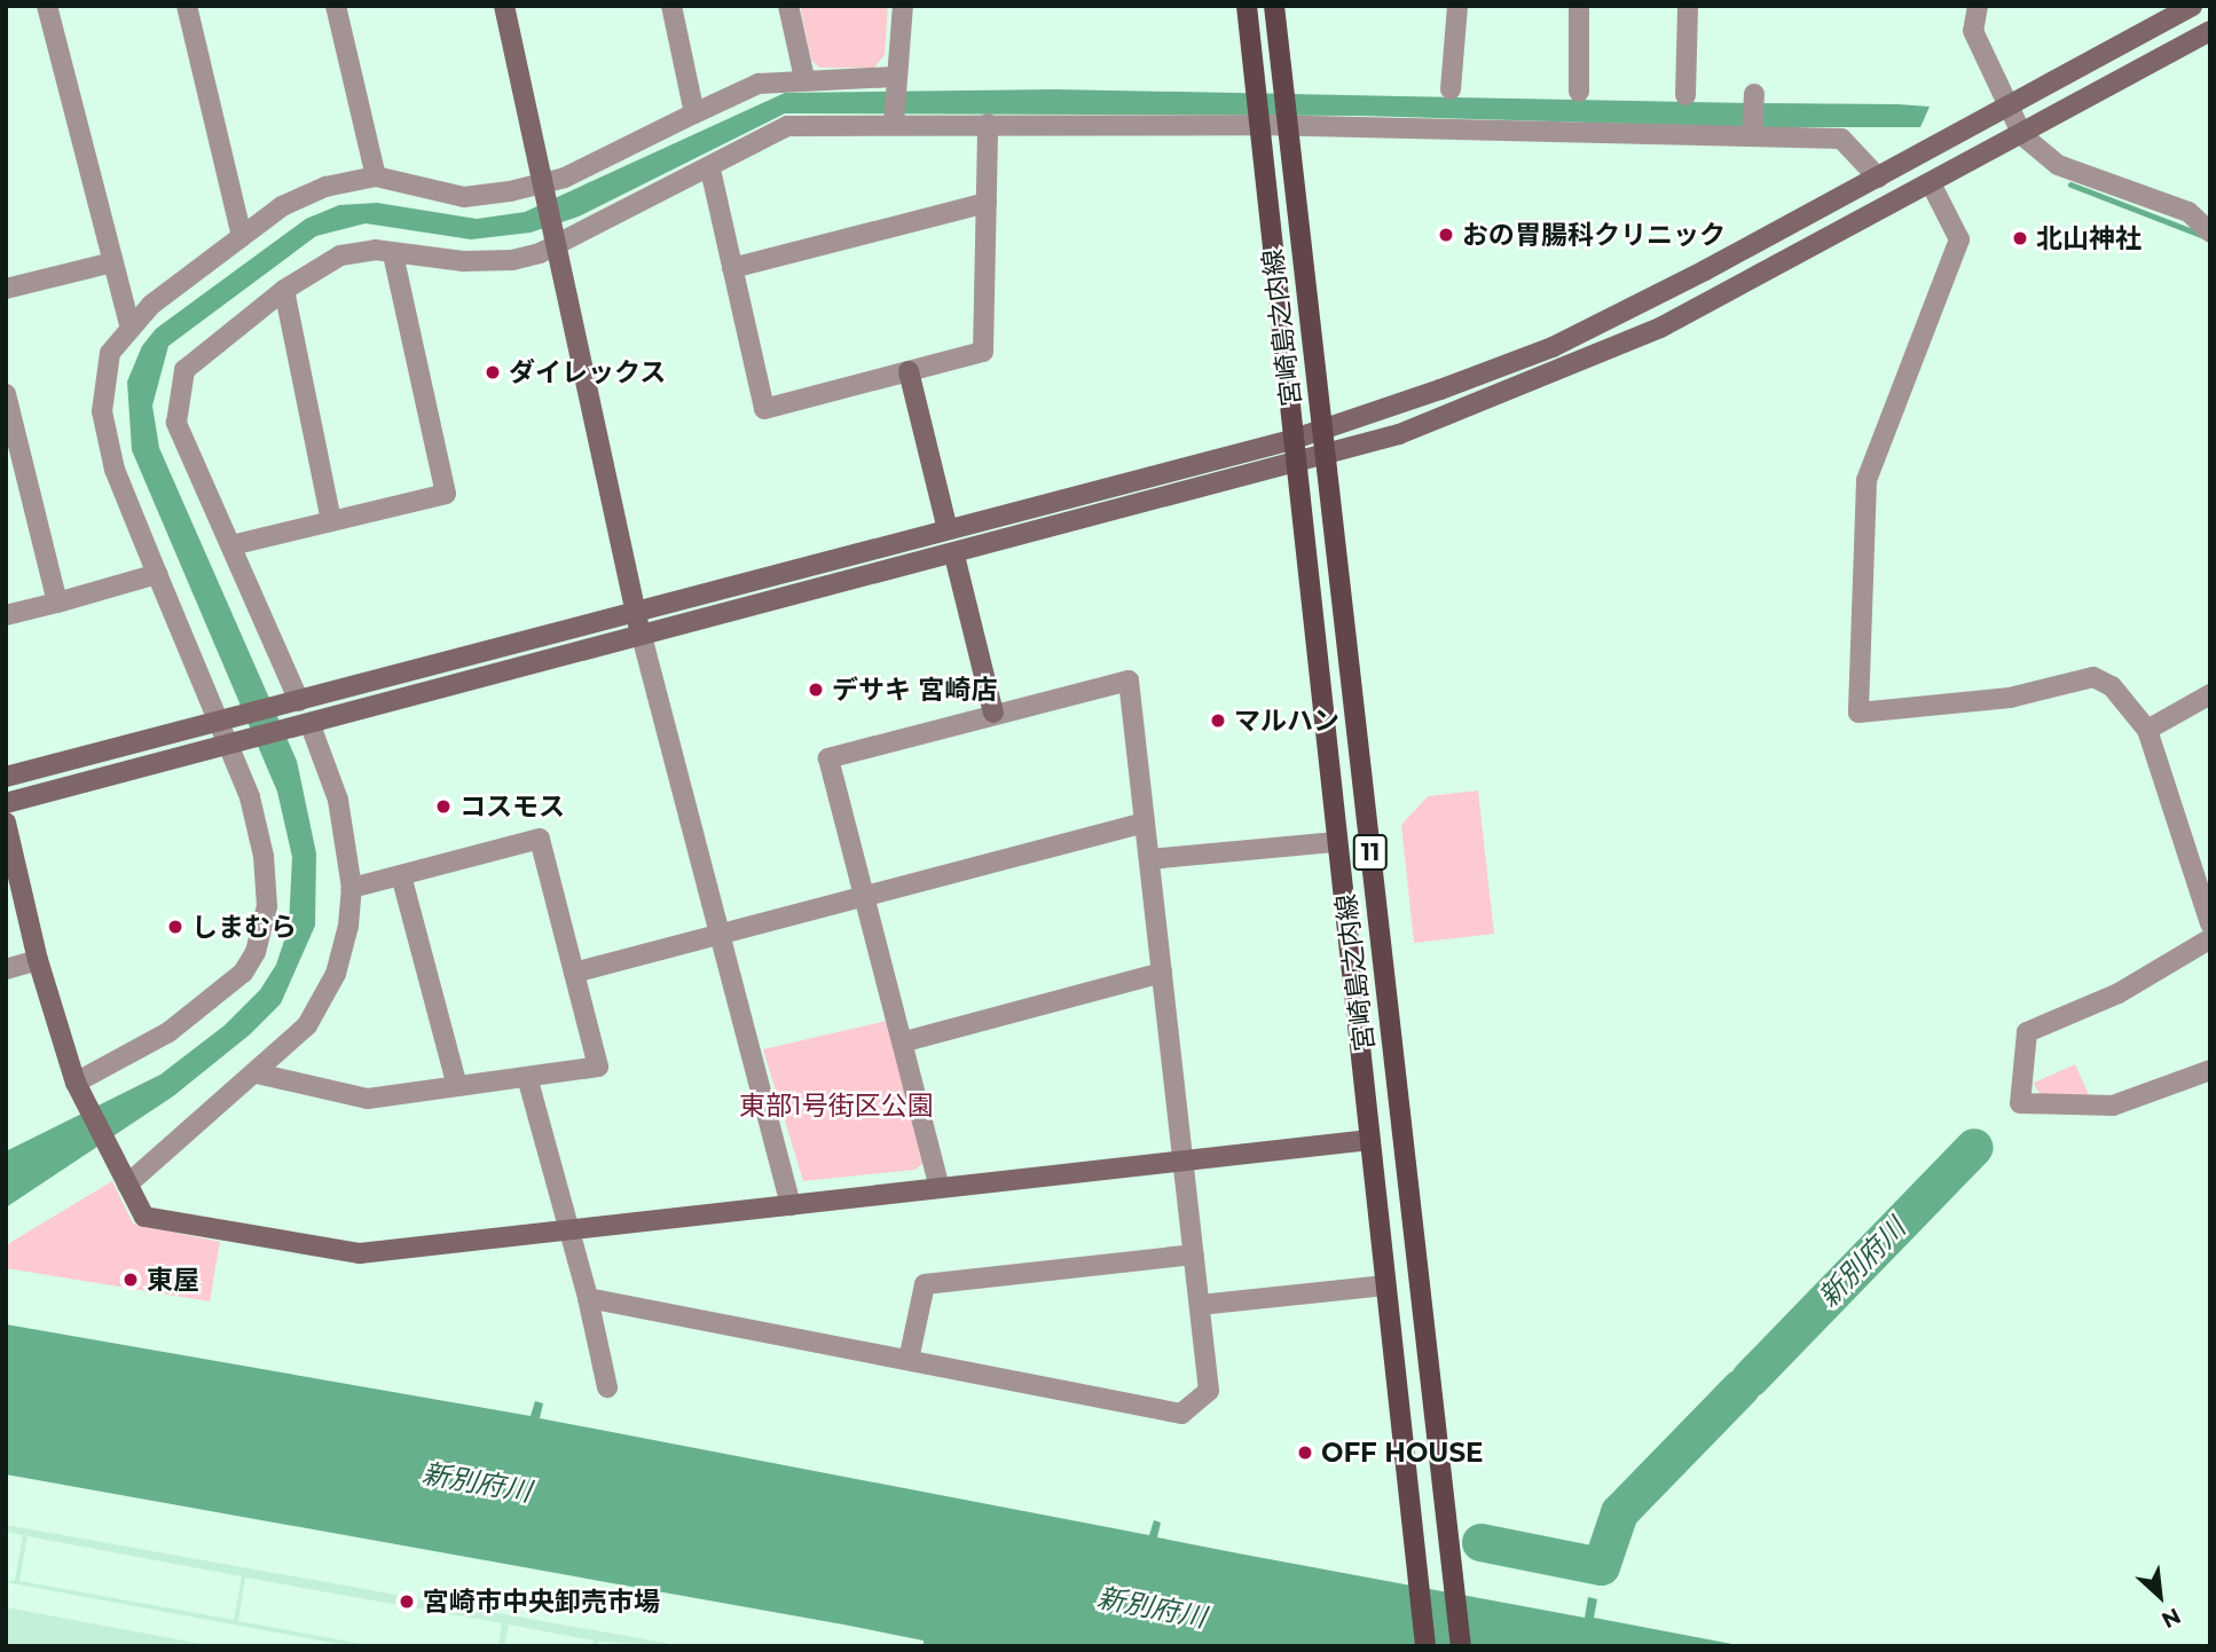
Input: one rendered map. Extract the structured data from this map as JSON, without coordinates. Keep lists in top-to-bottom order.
{
  "streets": {
    "main road": ["宮崎島之内線", "11"]
  },
  "water": ["新別府川"],
  "parks": ["東部1号街区公園"],
  "places": [
    "おの胃腸科クリニック",
    "北山神社",
    "ダイレックス",
    "デサキ 宮崎店",
    "マルハン",
    "コスモス",
    "しまむら",
    "東屋",
    "OFF HOUSE",
    "宮崎市中央卸売市場"
  ],
  "north": "bottom right"
}
